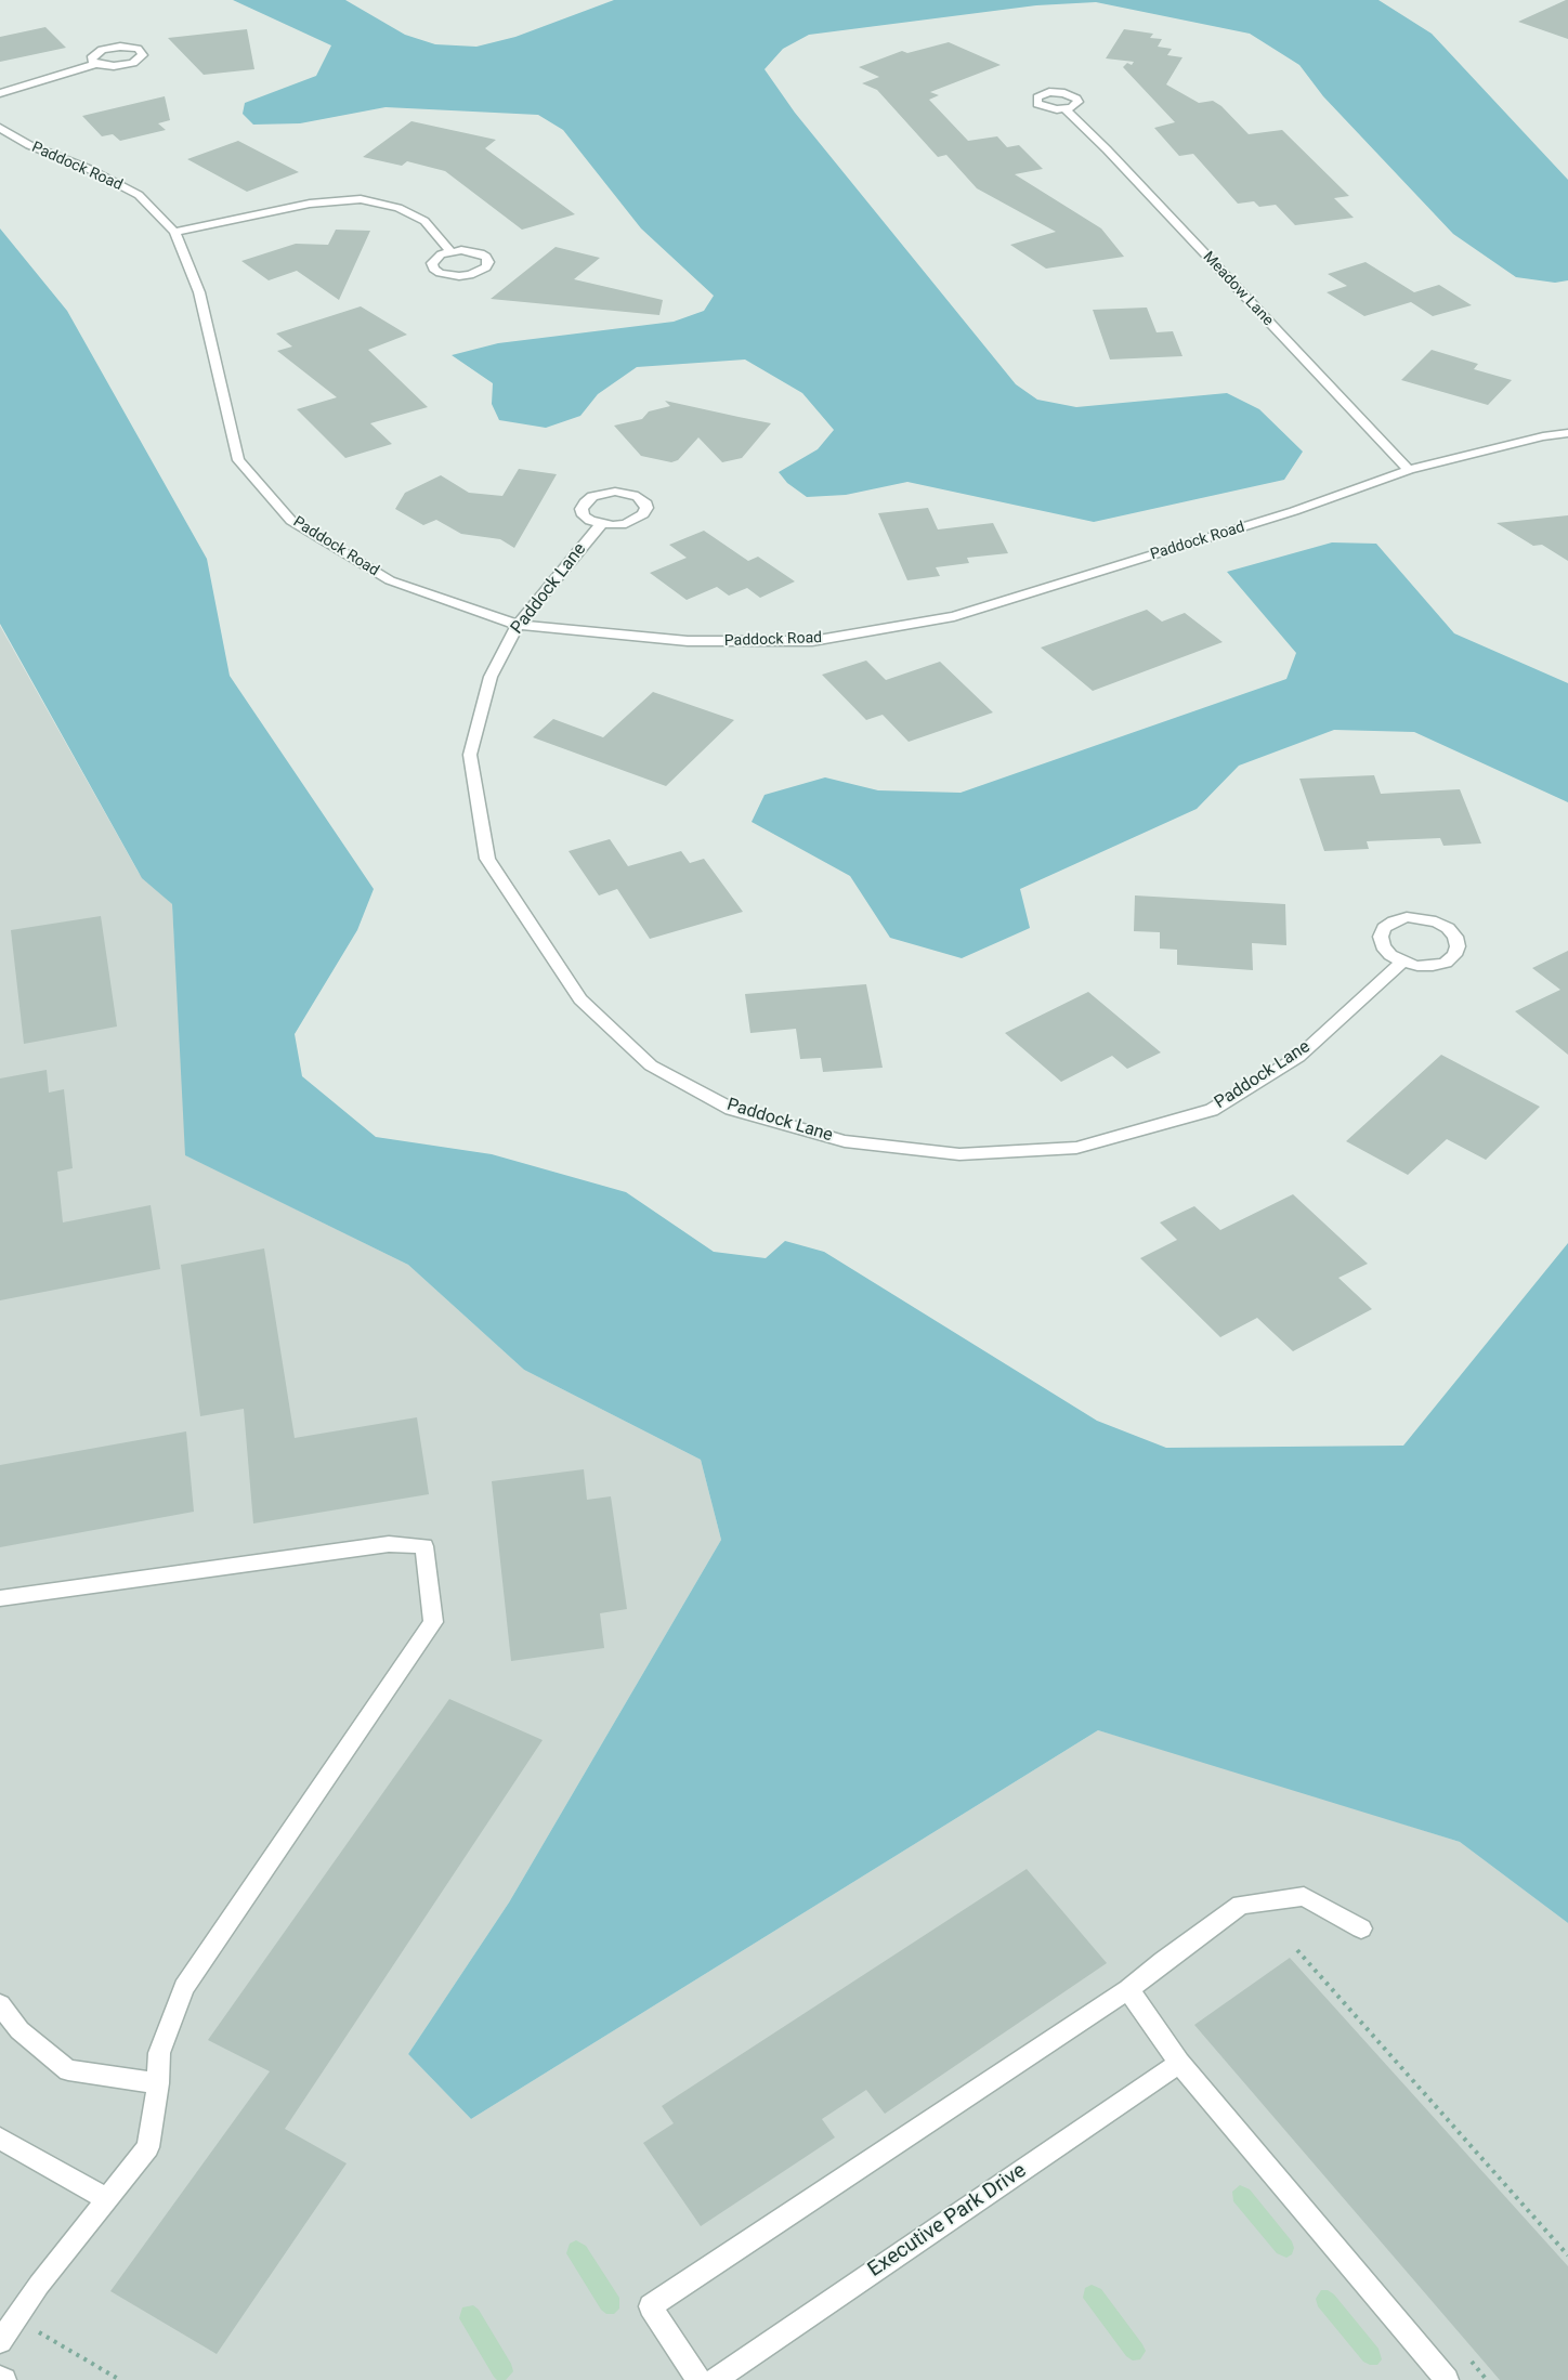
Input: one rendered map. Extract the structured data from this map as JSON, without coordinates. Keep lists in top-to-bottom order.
{
  "streets": {
    "street": [
      "Paddock Road",
      "Meadow Lane",
      "Paddock Lane",
      "Executive Park Drive"
    ]
  },
  "crossings": [
    ["Paddock Road", "Meadow Lane"],
    ["Paddock Road", "Paddock Lane"]
  ]
}
